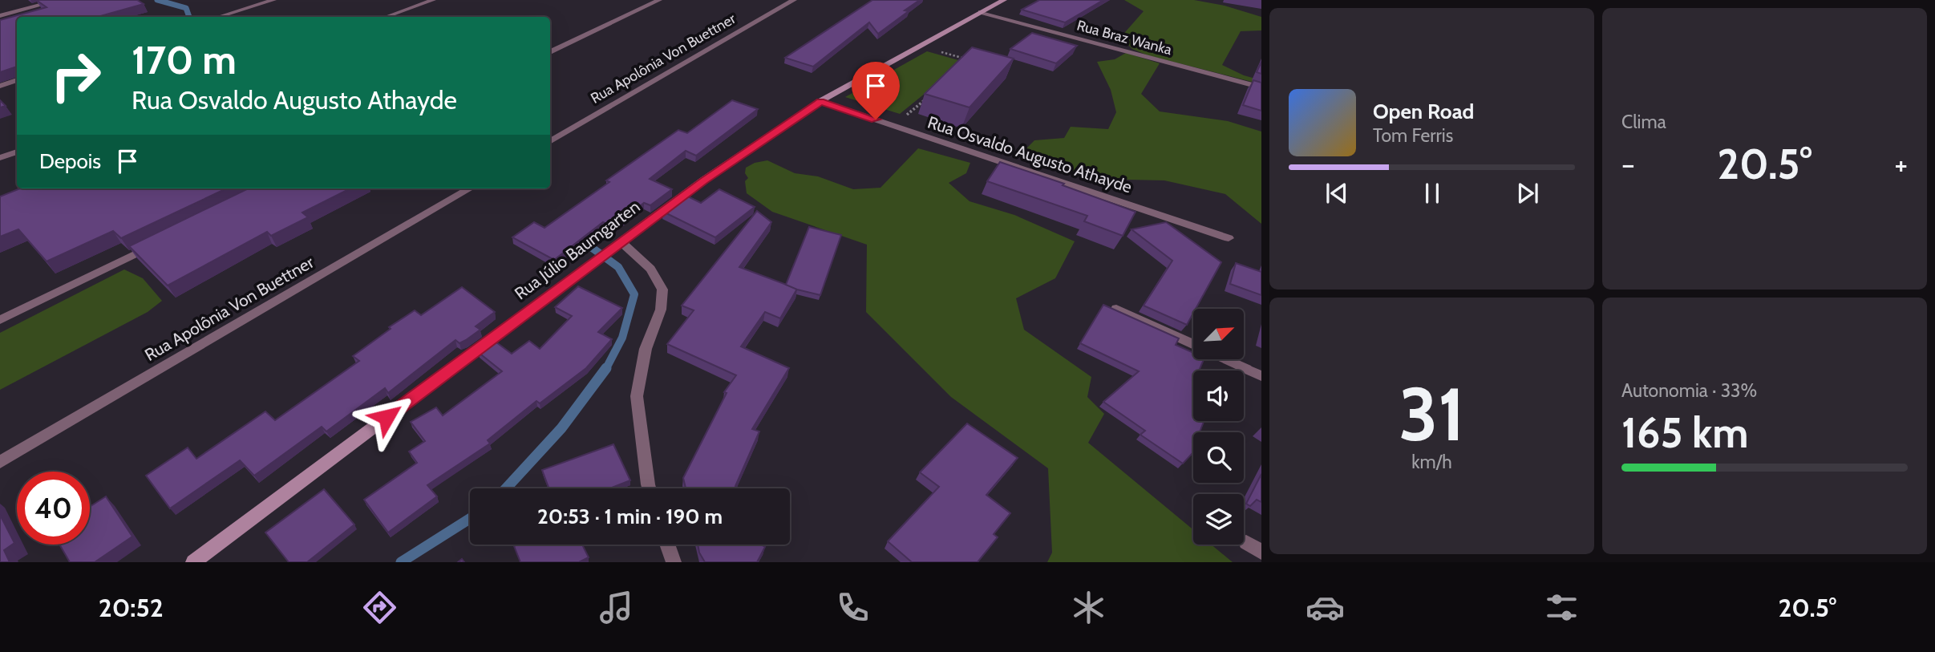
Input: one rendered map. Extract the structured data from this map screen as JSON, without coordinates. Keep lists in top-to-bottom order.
{
  "streets": {
    "street": [
      "Rua Braz Wanka",
      "Rua Apolônia Von Buettner",
      "Rua Osvaldo Augusto Athayde",
      "Rua Júlio Baumgarten"
    ]
  },
  "crossings": [
    ["Rua Braz Wanka", "Rua Júlio Baumgarten"],
    ["Rua Osvaldo Augusto Athayde", "Rua Júlio Baumgarten"]
  ],
  "north": "top right",
  "page": {
    "tile": [
      "Clima",
      ["31", "km/h"],
      ["Autonomia · 33%", "165 km"]
    ],
    "turn": ["170 m", "Rua Osvaldo Augusto Athayde"],
    "song": ["Open Road", "Tom Ferris"],
    "then": "Depois",
    "heat": ["−", "20.5°", "+"],
    "limit": "40",
    "trip": "20:53 · 1 min · 190 m",
    "tabs": ["20:52", "20.5°"]
  }
}
